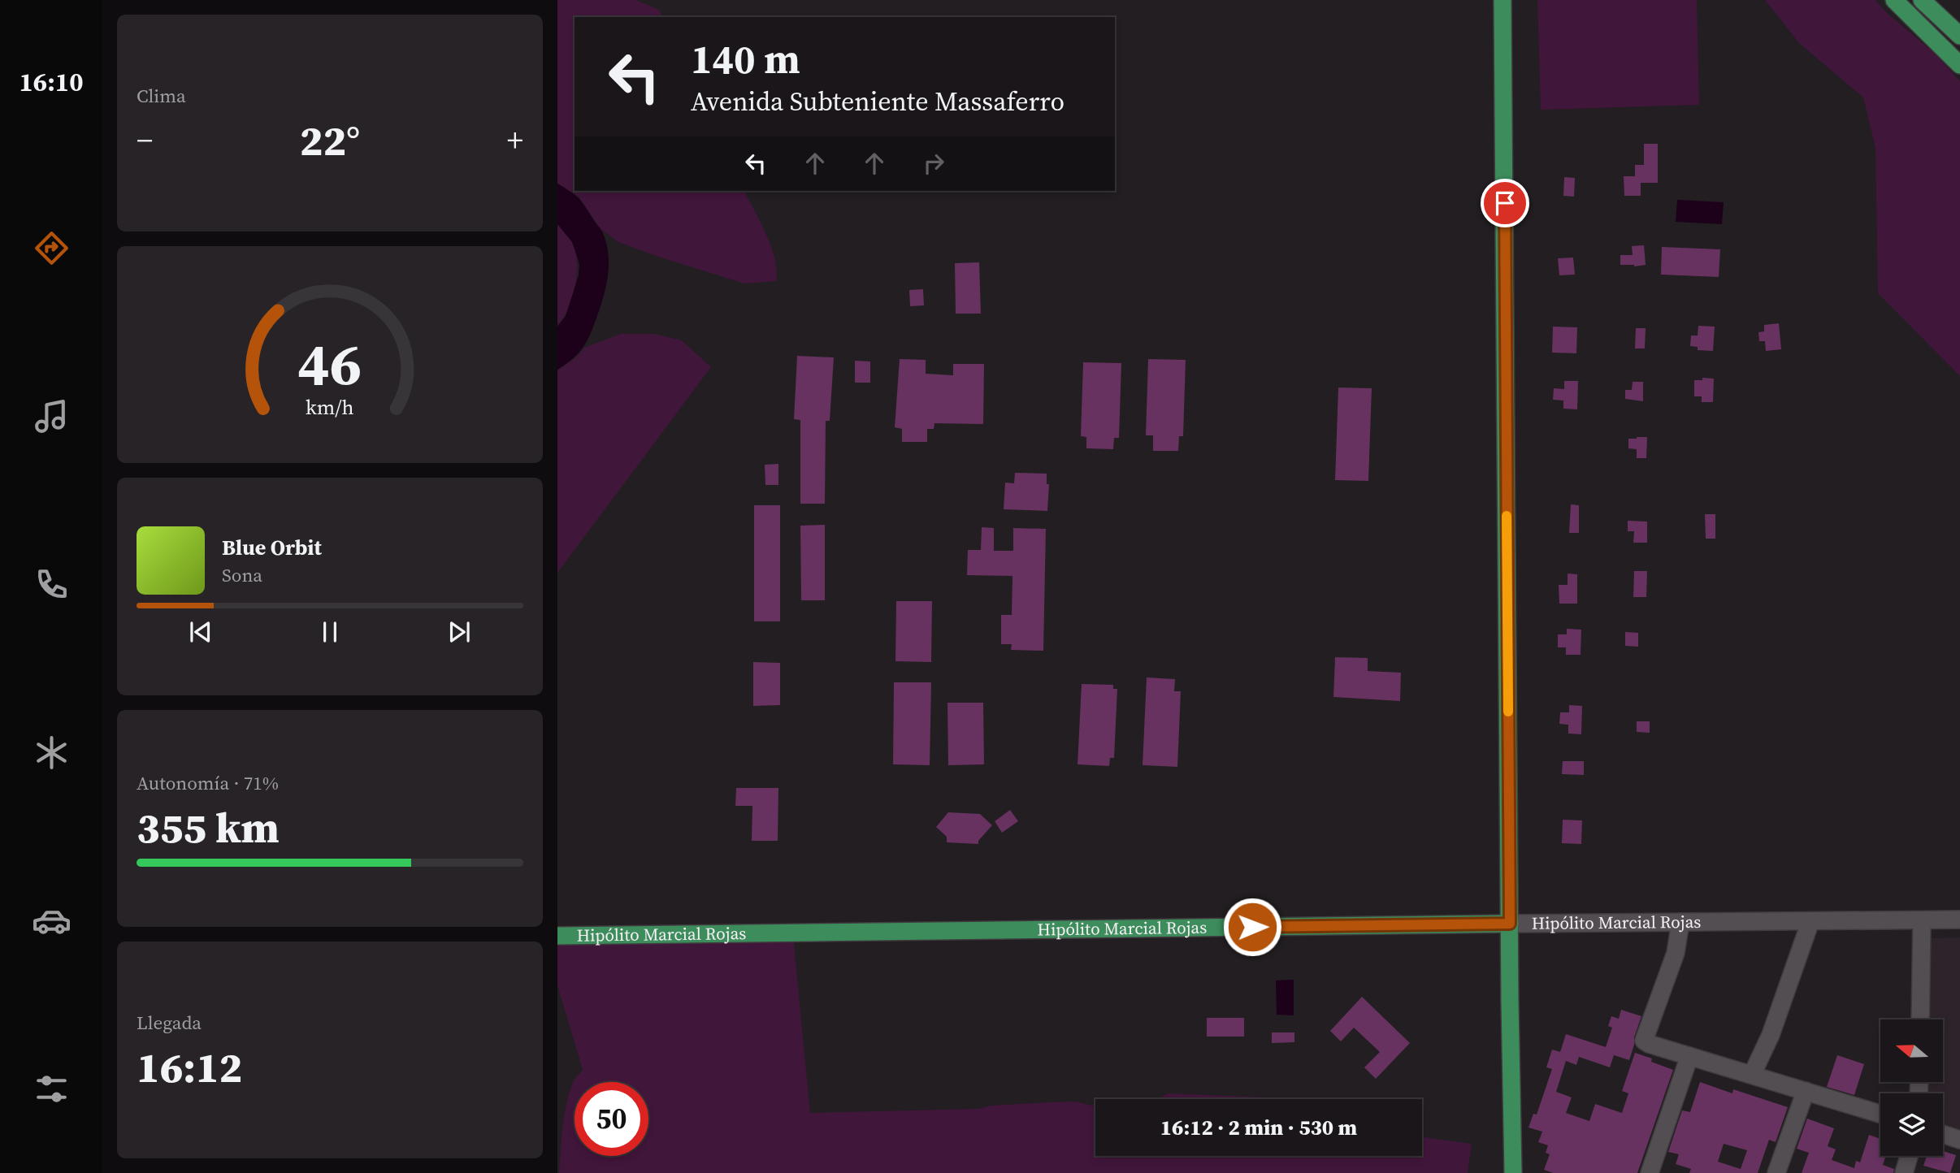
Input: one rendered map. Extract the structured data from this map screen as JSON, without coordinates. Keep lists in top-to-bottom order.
{
  "streets": {
    "main road": ["Hipólito Marcial Rojas"]
  },
  "north": "left",
  "page": {
    "tabs": "16:10",
    "tile": [
      "Clima",
      ["Autonomía · 71%", "355 km"],
      ["Llegada", "16:12"]
    ],
    "turn": ["140 m", "Avenida Subteniente Massaferro"],
    "heat": ["−", "22°", "+"],
    "song": ["Blue Orbit", "Sona"],
    "limit": "50",
    "trip": "16:12 · 2 min · 530 m",
    "gauge": ["46", "km/h"]
  }
}
